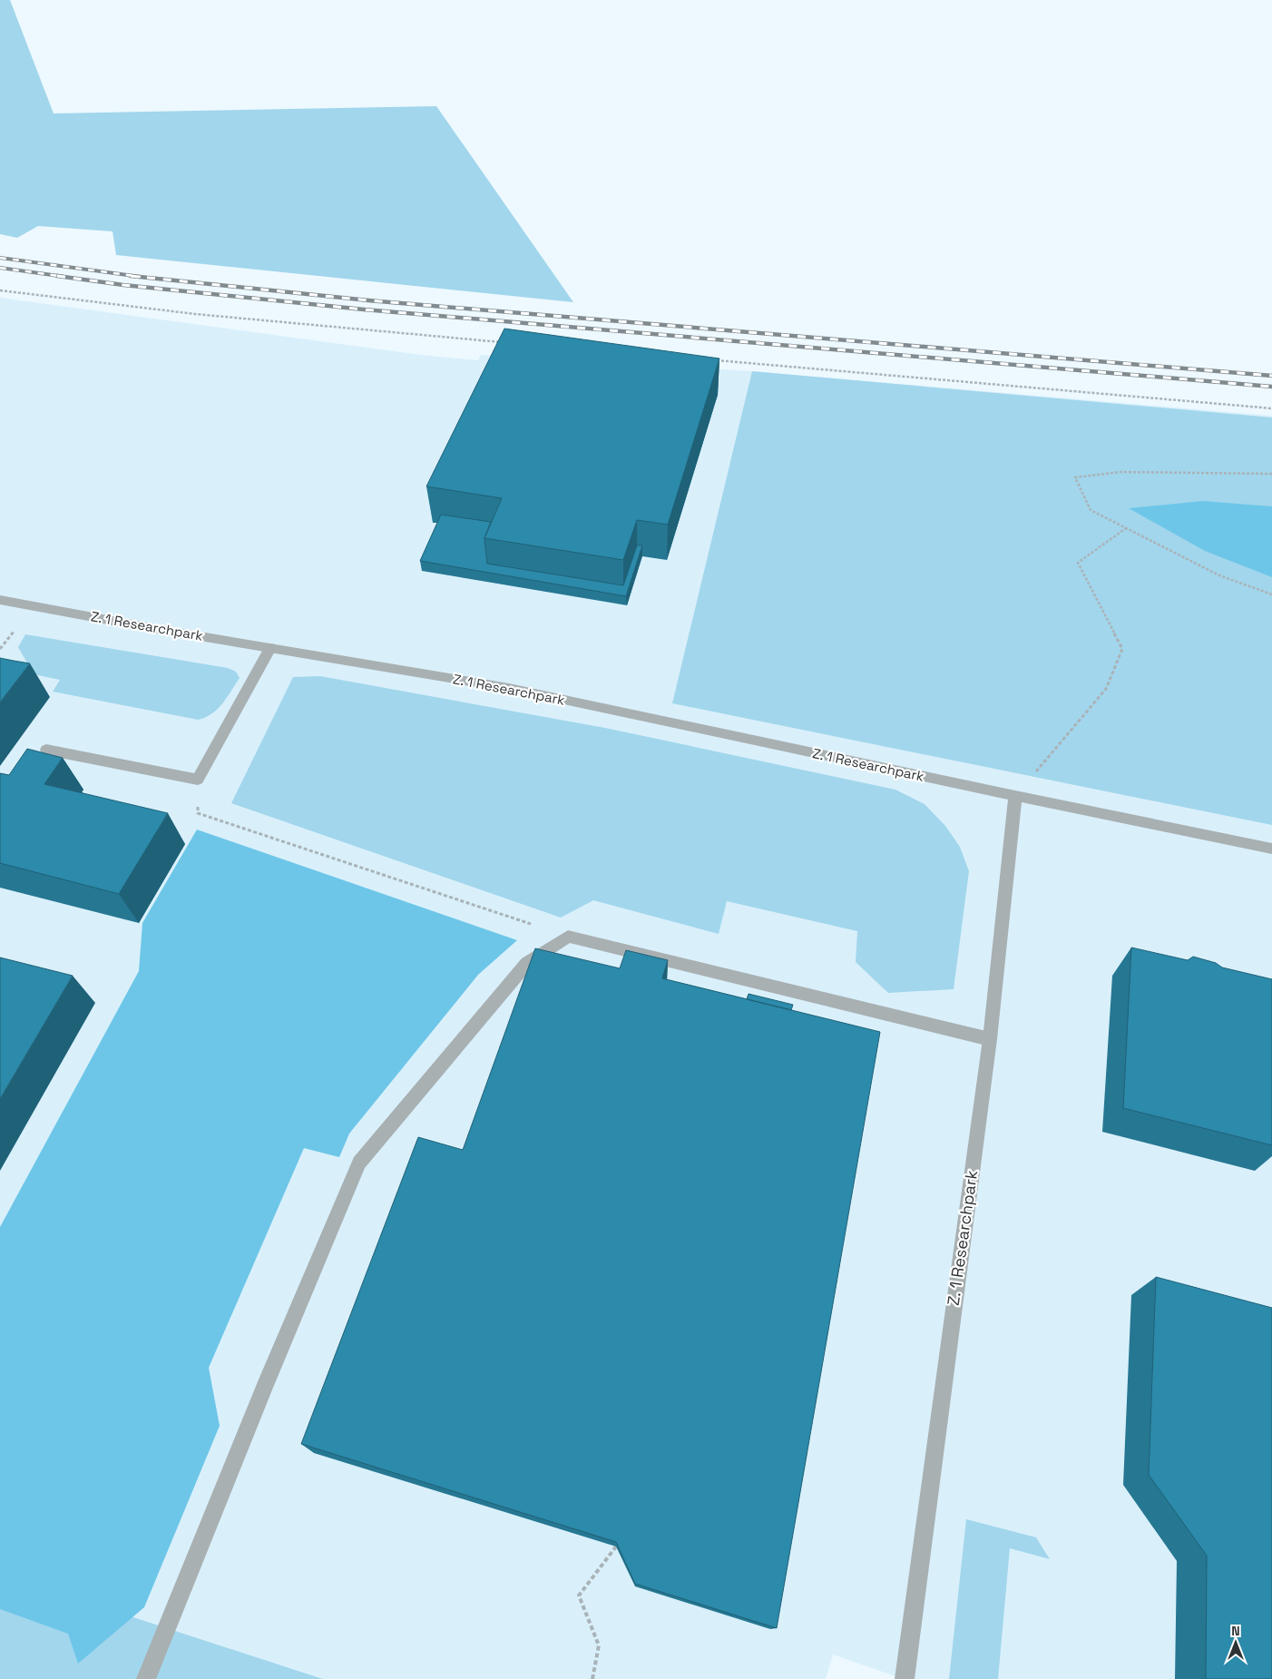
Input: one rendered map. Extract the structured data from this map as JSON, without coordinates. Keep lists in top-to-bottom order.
{
  "streets": {
    "street": ["Z. 1 Researchpark"]
  },
  "north": "top"
}
